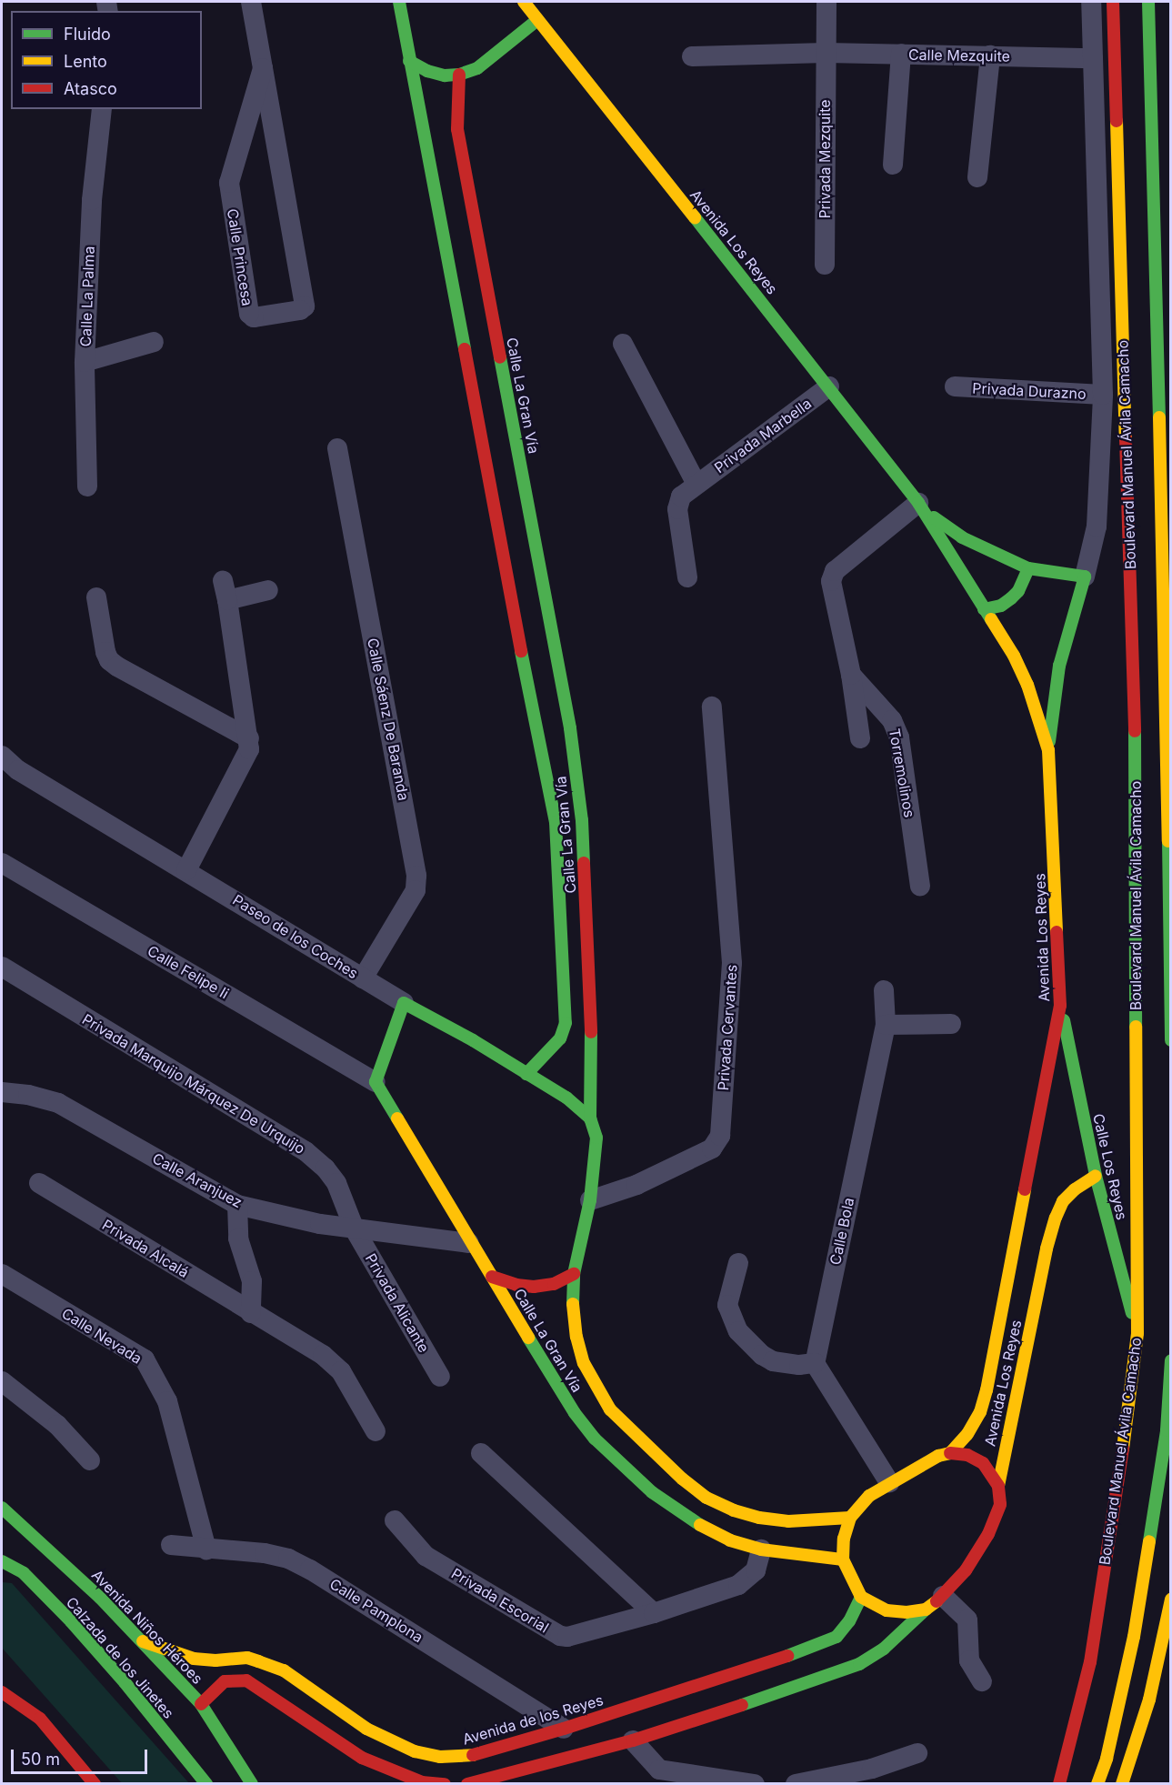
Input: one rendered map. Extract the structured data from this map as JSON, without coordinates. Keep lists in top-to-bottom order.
{
  "streets": {
    "main road": [
      "Avenida Los Reyes",
      "Calle La Gran Vía",
      "Boulevard Manuel Ávila Camacho",
      "Paseo de los Coches",
      "Calle Los Reyes",
      "Avenida Niños Héroes",
      "Calzada de los Jinetes",
      "Avenida de los Reyes"
    ],
    "street": [
      "Calle Mezquite",
      "Privada Mezquite",
      "Calle Princesa",
      "Calle La Palma",
      "Privada Durazno",
      "Privada Marbella",
      "Calle Sáenz De Baranda",
      "Torremolinos",
      "Calle Felipe Ii",
      "Privada Cervantes",
      "Privada Marquijo Márquez De Urquijo",
      "Calle Aranjuez",
      "Calle Bola",
      "Privada Alcalá",
      "Privada Alicante",
      "Calle Nevada",
      "Privada Escorial",
      "Calle Pamplona"
    ]
  },
  "crossings": [
    ["Calle Mezquite", "Privada Mezquite"],
    ["Calle Mezquite", "Boulevard Manuel Ávila Camacho"],
    ["Avenida Los Reyes", "Calle La Gran Vía"],
    ["Avenida Los Reyes", "Privada Marbella"],
    ["Avenida Los Reyes", "Boulevard Manuel Ávila Camacho"],
    ["Avenida Los Reyes", "Torremolinos"],
    ["Avenida Los Reyes", "Calle Los Reyes"],
    ["Avenida Los Reyes", "Avenida de los Reyes"],
    ["Privada Durazno", "Boulevard Manuel Ávila Camacho"],
    ["Calle La Gran Vía", "Paseo de los Coches"],
    ["Calle La Gran Vía", "Calle Felipe Ii"],
    ["Calle La Gran Vía", "Privada Cervantes"],
    ["Calle La Gran Vía", "Calle Aranjuez"],
    ["Calle La Gran Vía", "Privada Escorial"],
    ["Calle La Gran Vía", "Avenida de los Reyes"],
    ["Boulevard Manuel Ávila Camacho", "Calle Los Reyes"],
    ["Calle Sáenz De Baranda", "Paseo de los Coches"],
    ["Privada Marquijo Márquez De Urquijo", "Calle Aranjuez"],
    ["Privada Marquijo Márquez De Urquijo", "Privada Alicante"],
    ["Calle Aranjuez", "Privada Alicante"],
    ["Calle Nevada", "Calle Pamplona"],
    ["Calle Pamplona", "Avenida de los Reyes"],
    ["Avenida Niños Héroes", "Avenida de los Reyes"]
  ],
  "legend": ["Fluido", "Lento", "Atasco"],
  "scale_bar": "50 m"
}
